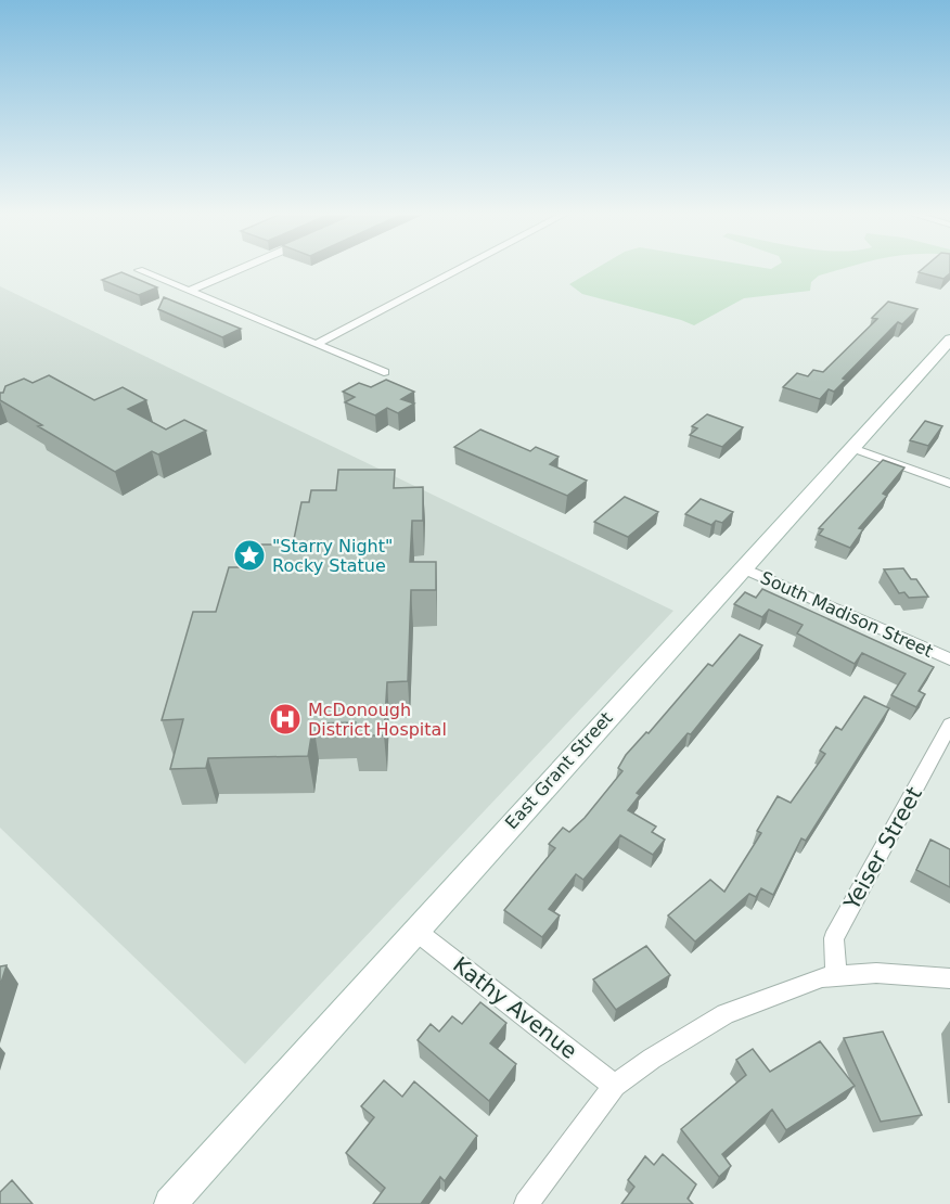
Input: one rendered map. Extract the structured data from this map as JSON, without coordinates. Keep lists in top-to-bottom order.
{
  "streets": {
    "main road": ["East Grant Street"],
    "street": ["South Madison Street", "Yeiser Street", "Kathy Avenue"]
  },
  "crossings": [
    ["South Madison Street", "East Grant Street"],
    ["East Grant Street", "Kathy Avenue"]
  ],
  "places": {
    "place": ["\"Starry Night\" Rocky Statue"],
    "hospital": ["McDonough District Hospital"]
  }
}
